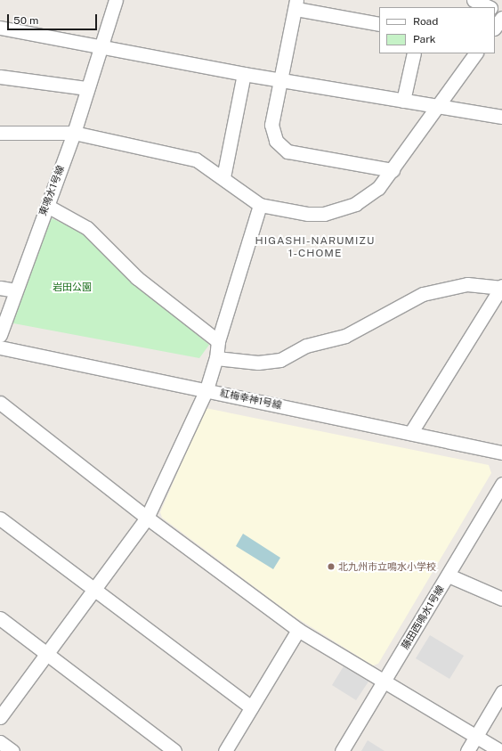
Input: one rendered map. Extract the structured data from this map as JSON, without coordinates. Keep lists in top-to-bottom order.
{
  "streets": {
    "street": ["東鳴水1号線", "紅梅幸神1号線", "藤田西鳴水1号線"]
  },
  "districts": ["HIGASHI-NARUMIZU 1-CHOME"],
  "parks": ["岩田公園"],
  "places": ["北九州市立鳴水小学校"],
  "legend": ["Road", "Park"],
  "scale_bar": "50 m"
}
